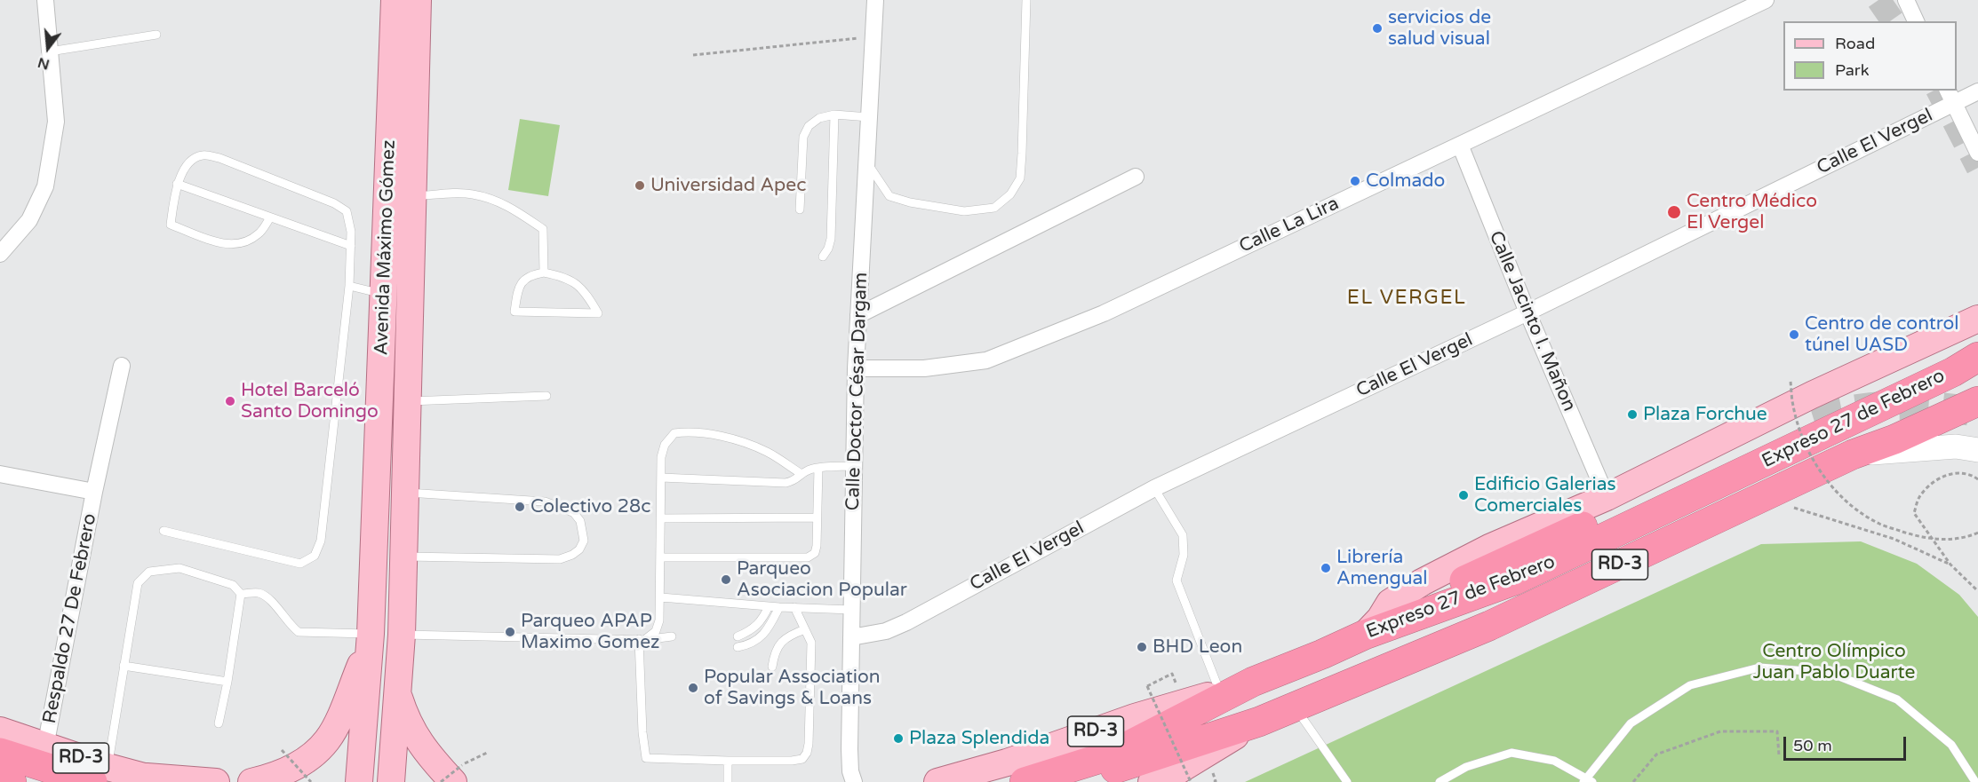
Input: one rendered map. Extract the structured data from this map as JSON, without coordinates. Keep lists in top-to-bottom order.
{
  "streets": {
    "highway": ["Expreso 27 de Febrero", "RD-3"],
    "main road": ["Avenida Máximo Gómez"],
    "street": [
      "Calle El Vergel",
      "Calle La Lira",
      "Calle Jacinto I. Mañon",
      "Calle Doctor César Dargam",
      "Respaldo 27 De Febrero"
    ]
  },
  "crossings": [
    ["Calle El Vergel", "Calle Jacinto I. Mañon"],
    ["Calle El Vergel", "Calle Doctor César Dargam"],
    ["Calle La Lira", "Calle Jacinto I. Mañon"],
    ["Calle La Lira", "Calle Doctor César Dargam"],
    ["Calle Jacinto I. Mañon", "RD-3"],
    ["Expreso 27 de Febrero", "RD-3"],
    ["RD-3", "Respaldo 27 De Febrero"]
  ],
  "districts": ["EL VERGEL"],
  "parks": ["Centro Olímpico Juan Pablo Duarte"],
  "places": [
    "servicios de salud visual",
    "Colmado",
    "Universidad Apec",
    "Centro Médico El Vergel",
    "Centro de control túnel UASD",
    "Hotel Barceló Santo Domingo",
    "Plaza Forchue",
    "Edificio Galerias Comerciales",
    "Colectivo 28c",
    "Librería Amengual",
    "Parqueo Asociacion Popular",
    "Parqueo APAP Maximo Gomez",
    "BHD Leon",
    "Popular Association of Savings & Loans",
    "Plaza Splendida"
  ],
  "legend": ["Road", "Park"],
  "scale_bar": "50 m",
  "north": "bottom"
}
